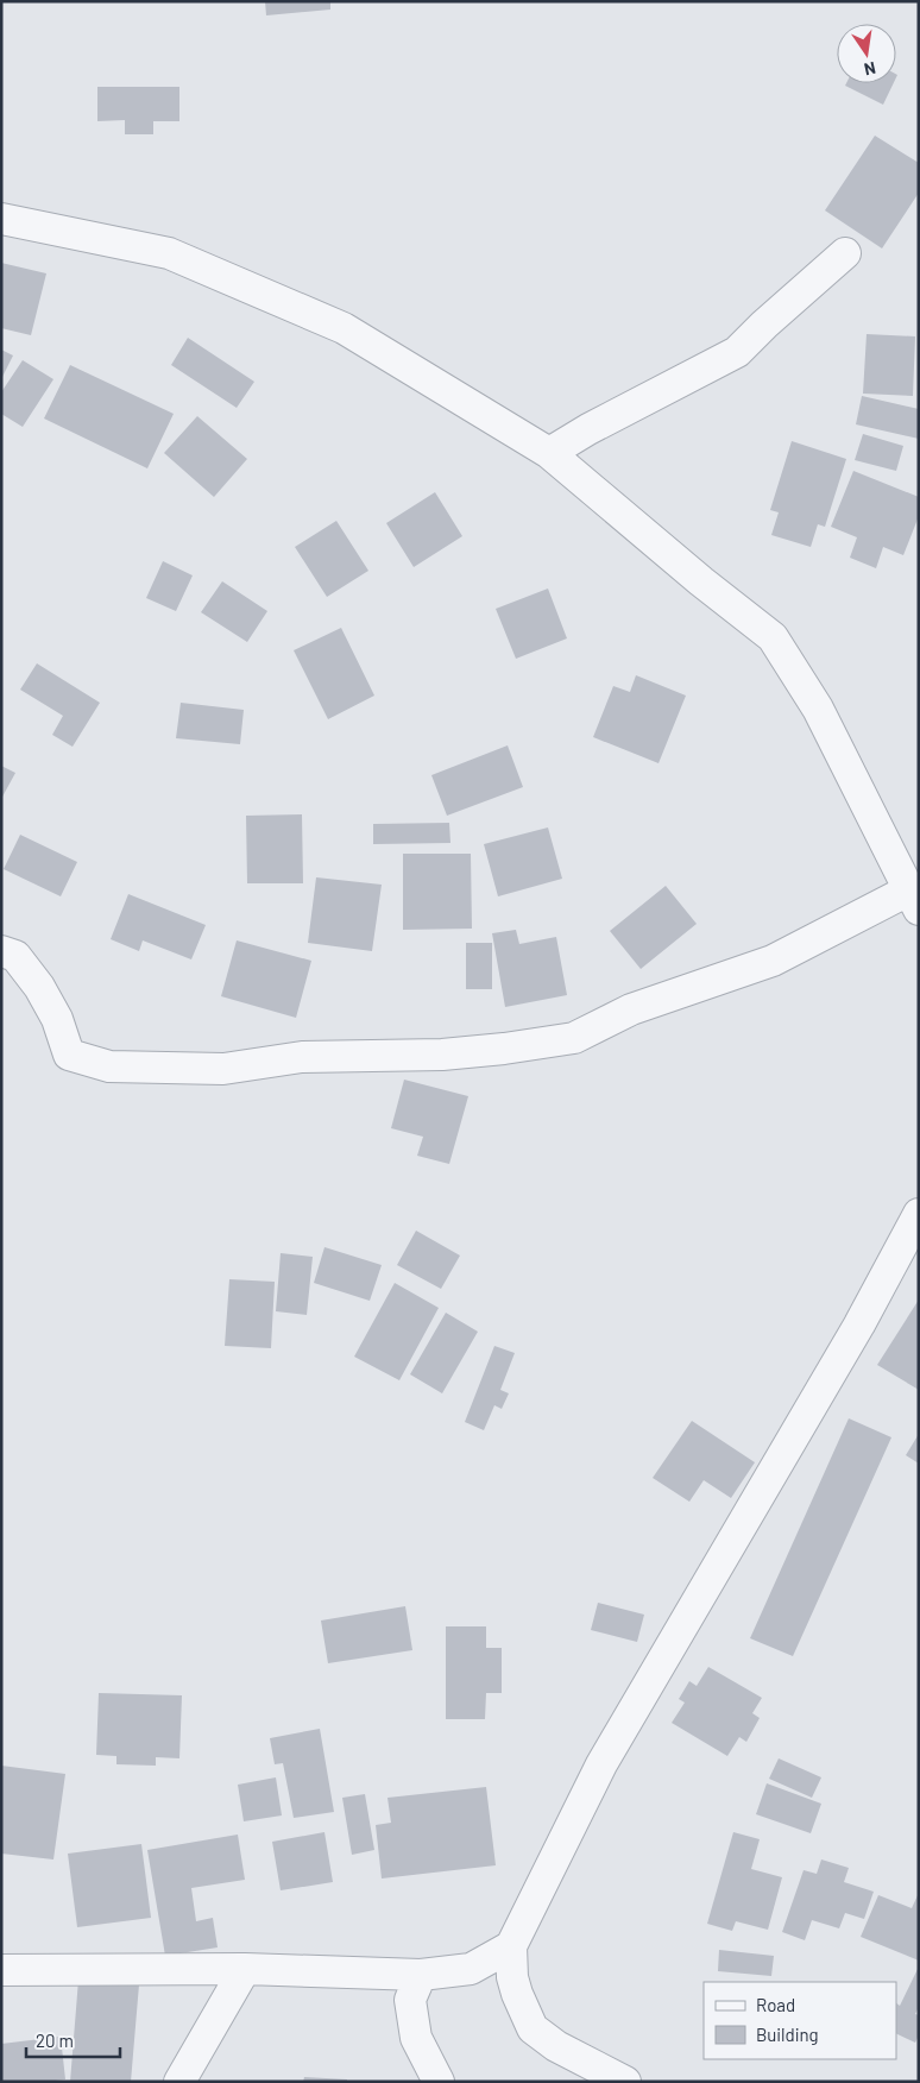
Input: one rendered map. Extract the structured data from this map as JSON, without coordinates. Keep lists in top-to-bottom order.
{
  "legend": ["Road", "Building"],
  "scale_bar": "20 m",
  "north": "bottom"
}
